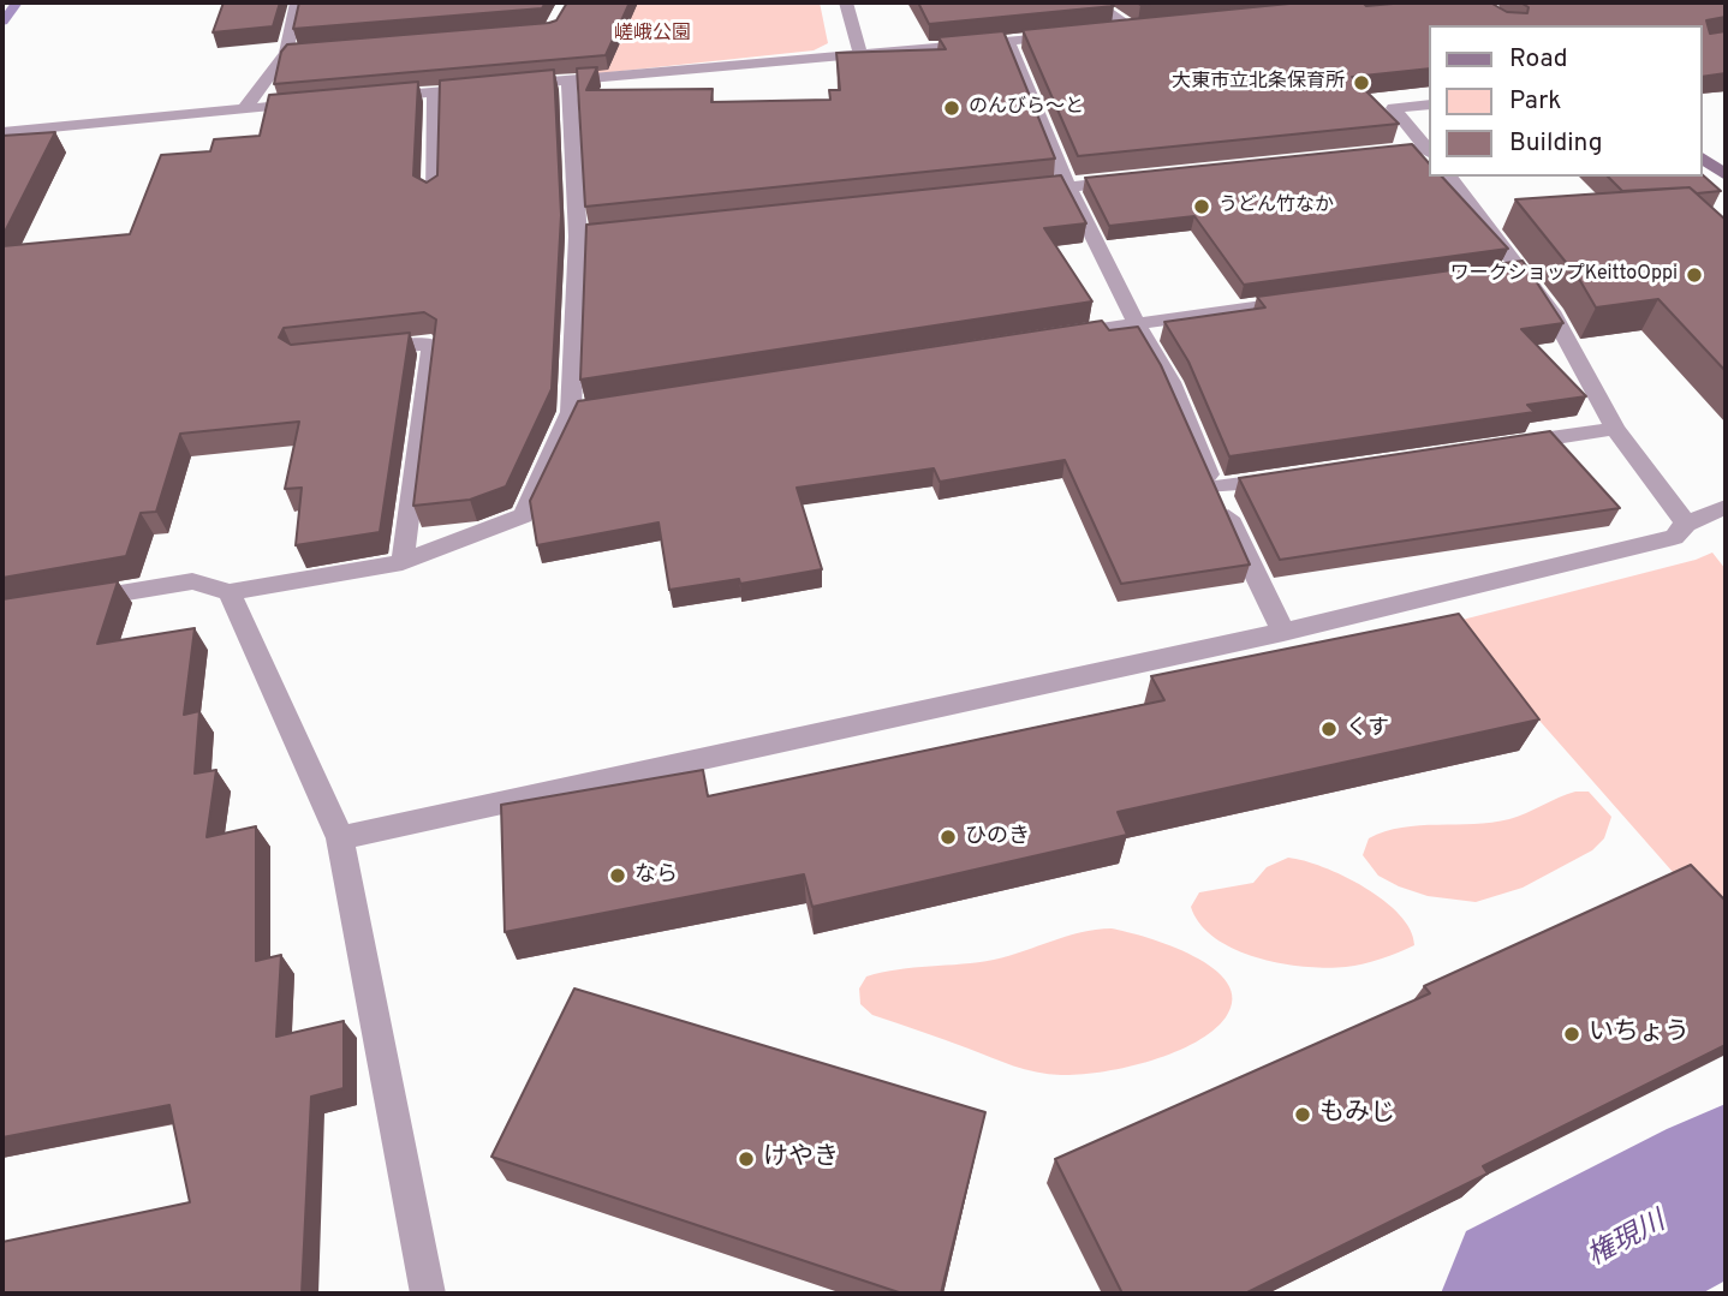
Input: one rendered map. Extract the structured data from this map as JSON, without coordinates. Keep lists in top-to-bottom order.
{
  "water": ["権現川"],
  "parks": ["嵯峨公園"],
  "places": [
    "大東市立北条保育所",
    "のんびら～と",
    "うどん竹なか",
    "ワークショップKeittoOppi",
    "くす",
    "ひのき",
    "なら",
    "いちょう",
    "もみじ",
    "けやき"
  ],
  "legend": ["Road", "Park", "Building"]
}
